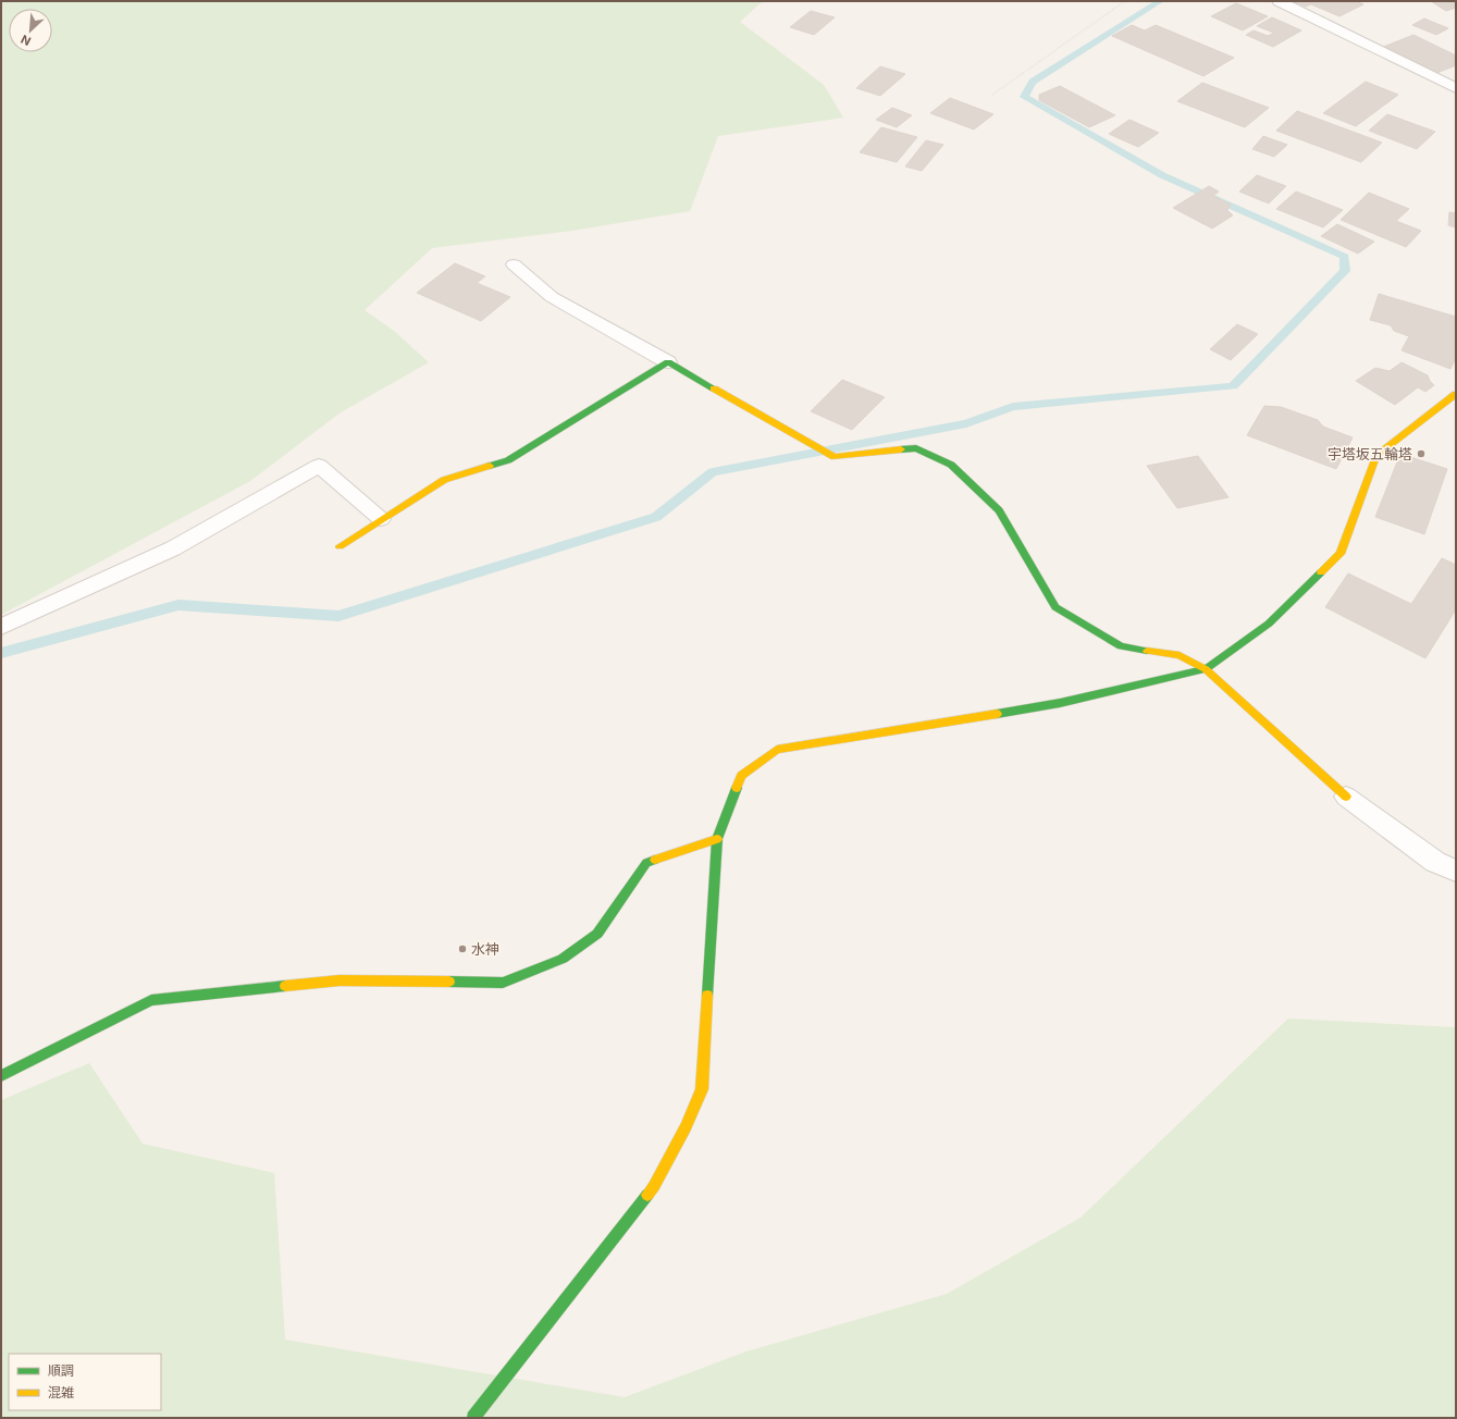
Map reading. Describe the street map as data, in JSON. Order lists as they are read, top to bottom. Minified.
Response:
{"places":["宇塔坂五輪塔","水神"],"legend":["順調","混雑"],"north":"bottom left"}
